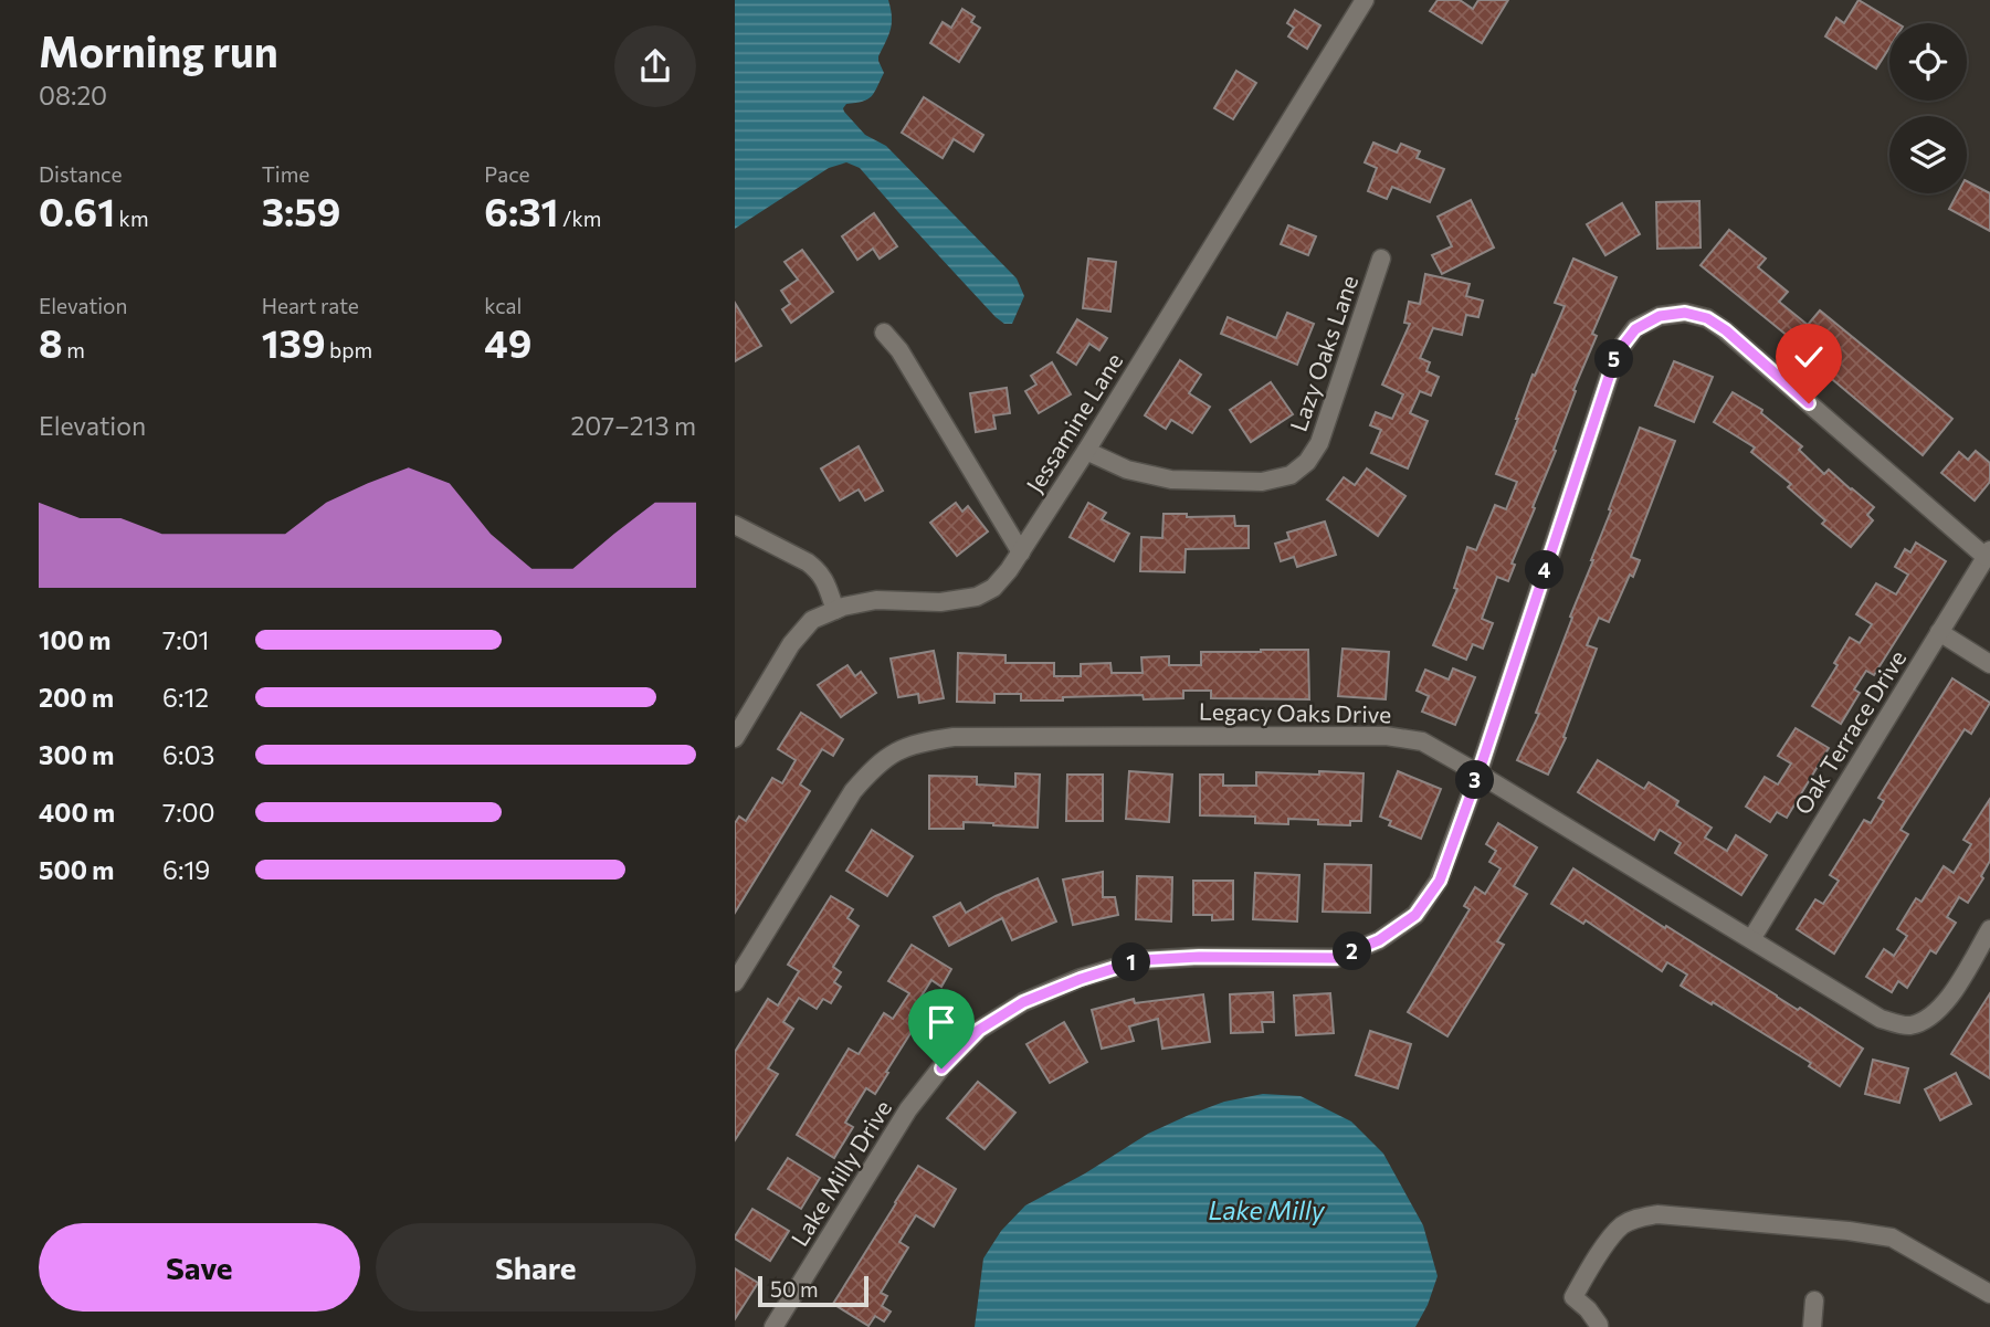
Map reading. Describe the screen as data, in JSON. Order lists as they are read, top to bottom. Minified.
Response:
{"streets":{"street":["Lazy Oaks Lane","Jessamine Lane","Legacy Oaks Drive","Oak Terrace Drive","Lake Milly Drive"]},"crossings":[["Lazy Oaks Lane","Jessamine Lane"],["Legacy Oaks Drive","Oak Terrace Drive"],["Legacy Oaks Drive","Lake Milly Drive"],["Oak Terrace Drive","Lake Milly Drive"]],"water":["Lake Milly"],"scale_bar":"50 m","page":{"heading":["Morning run","08:20"],"stats":[["Distance","0.61 km"],["Time","3:59"],["Pace","6:31 /km"],["Elevation","8 m"],["Heart rate","139 bpm"],["kcal","49"]],"pins":["5","4","3","2","1"],"chart":["Elevation","207–213 m"],"list":[{"name":"100 m","note":"7:01"},{"name":"200 m","note":"6:12"},{"name":"300 m","note":"6:03"},{"name":"400 m","note":"7:00"},{"name":"500 m","note":"6:19"}],"buttons":["Save","Share"],"scale":"50 m"}}
